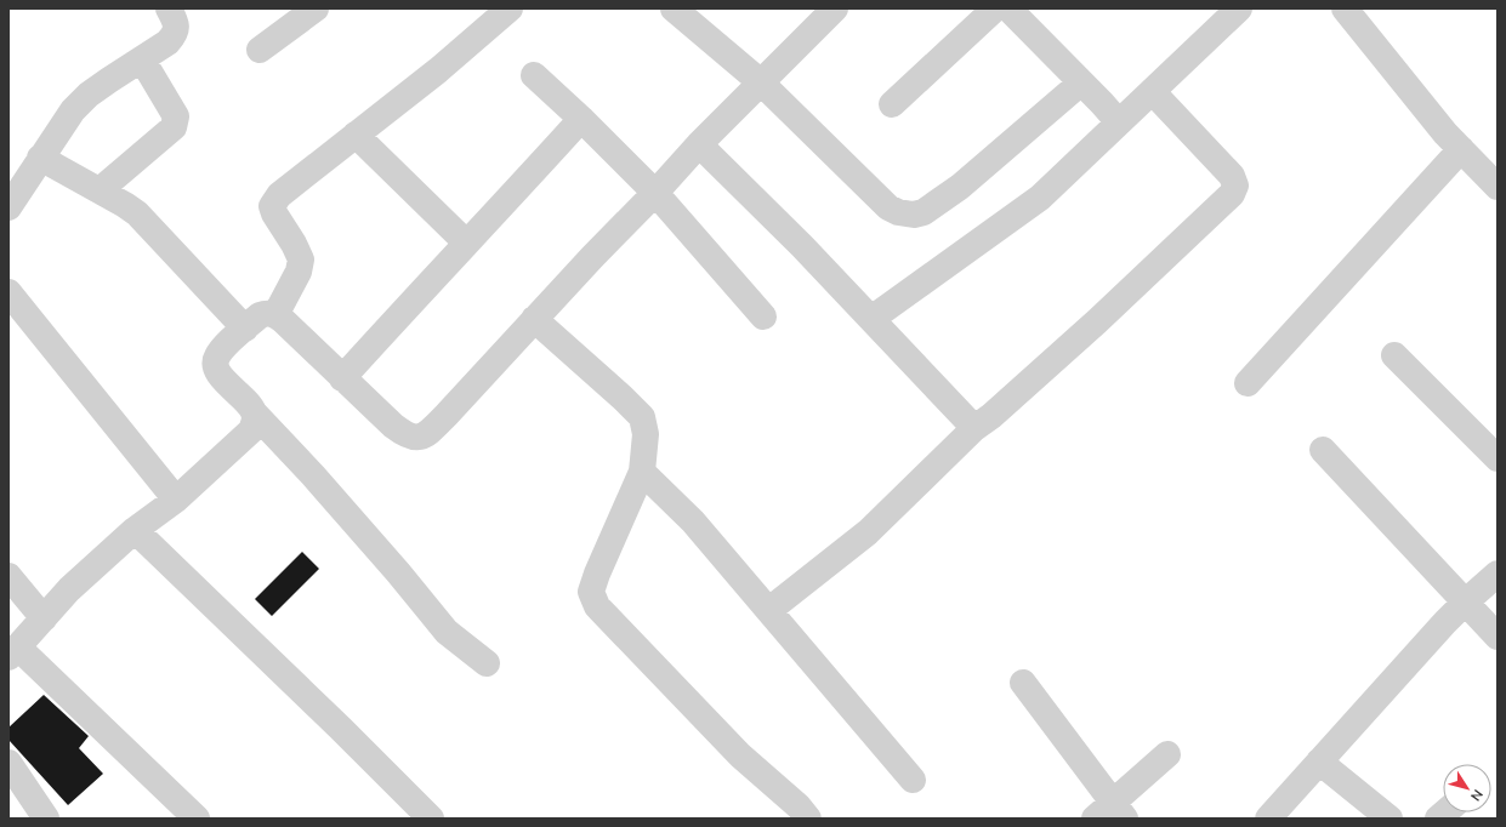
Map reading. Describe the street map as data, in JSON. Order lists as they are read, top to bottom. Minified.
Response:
{"north":"bottom right"}
